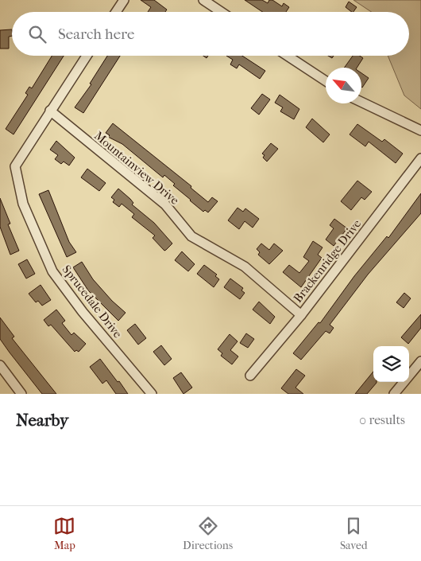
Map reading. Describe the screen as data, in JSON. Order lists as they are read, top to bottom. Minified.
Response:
{"streets":{"street":["Mountainview Drive","Brackenridge Drive","Sprucedale Drive"]},"crossings":[["Mountainview Drive","Brackenridge Drive"],["Mountainview Drive","Sprucedale Drive"]],"north":"top left","page":{"search":"Search here","heading":["Nearby","0 results"],"nav":["Map","Directions","Saved"]}}
